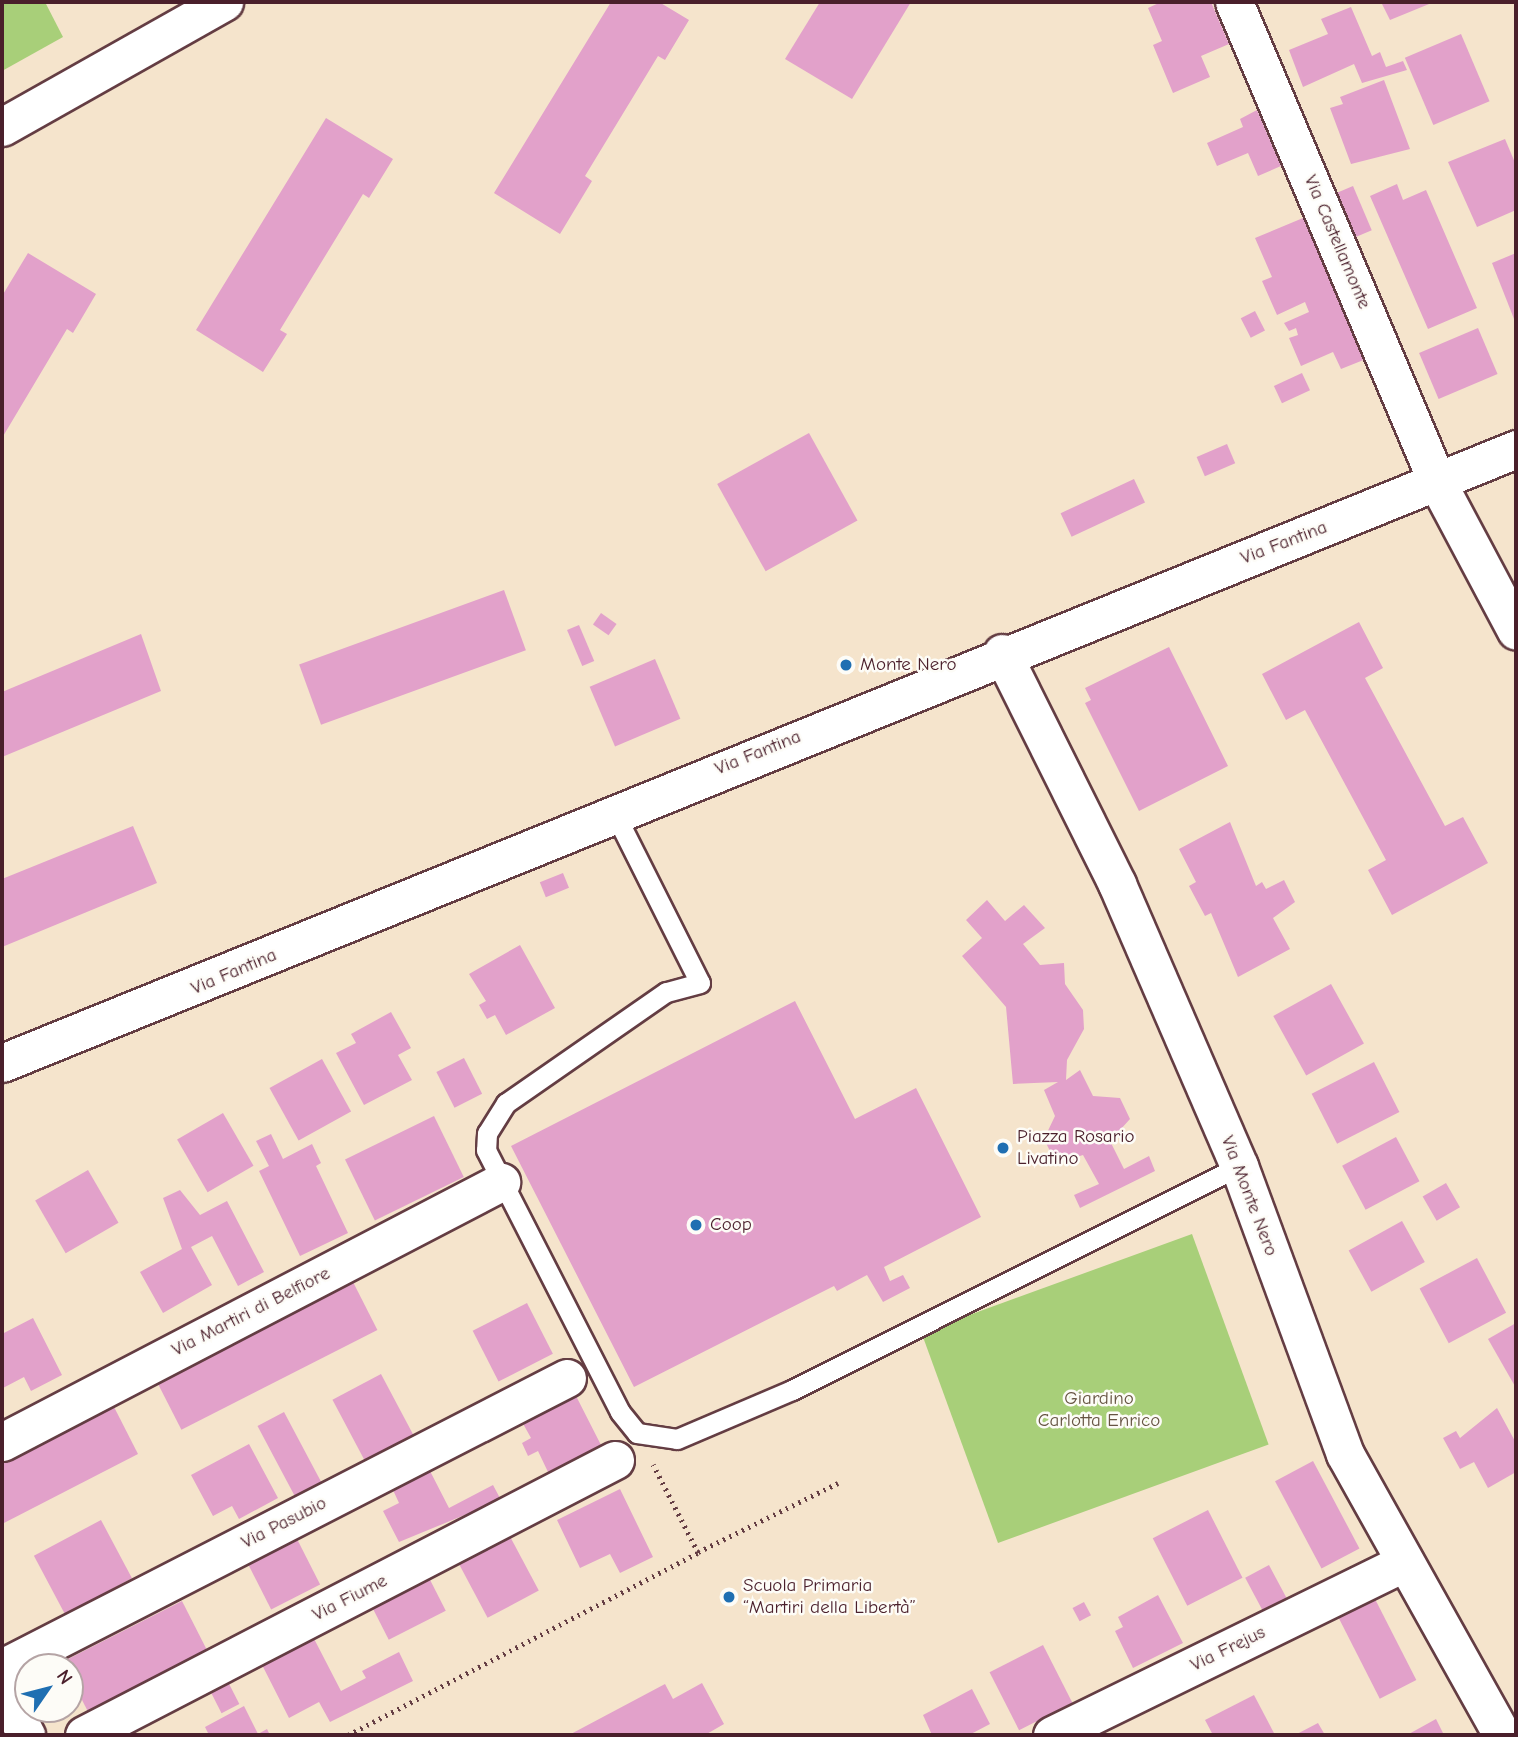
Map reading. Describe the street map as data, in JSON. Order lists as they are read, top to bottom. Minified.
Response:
{"streets":{"street":["Via Castellamonte","Via Fantina","Via Monte Nero","Via Martiri di Belfiore","Via Pasubio","Via Fiume","Via Frejus"]},"crossings":[["Via Castellamonte","Via Fantina"],["Via Fantina","Via Monte Nero"],["Via Monte Nero","Via Frejus"]],"parks":["Giardino Carlotta Enrico"],"places":["Monte Nero","Piazza Rosario Livatino","Coop","Scuola Primaria “Martiri della Libertà”"],"north":"top right"}
